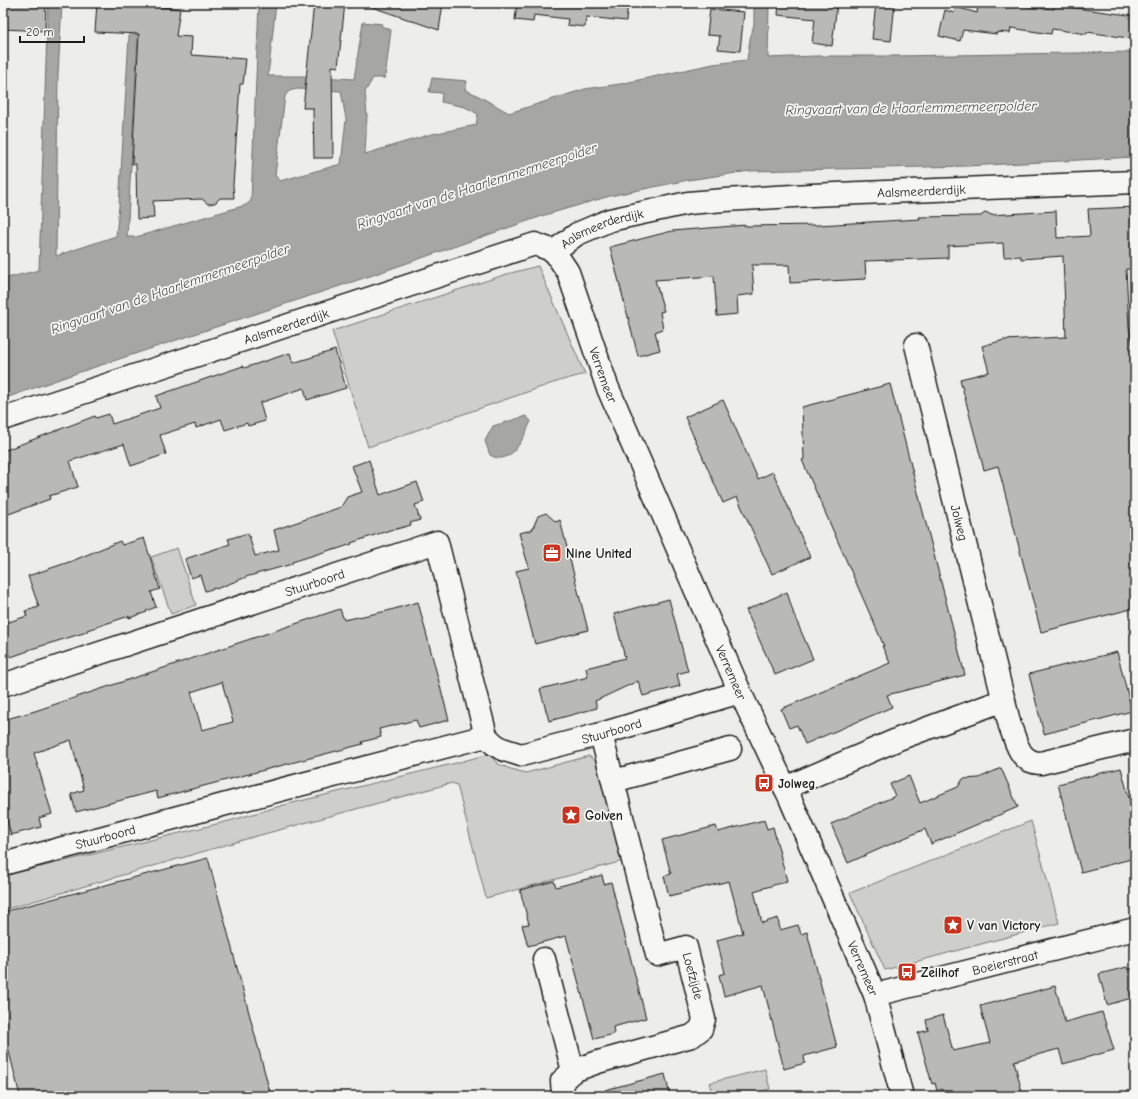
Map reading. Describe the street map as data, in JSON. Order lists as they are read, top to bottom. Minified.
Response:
{"streets":{"street":["Aalsmeerderdijk","Verremeer","Jolweg","Stuurboord","Boeierstraat","Loefzijde"]},"crossings":[["Aalsmeerderdijk","Verremeer"],["Verremeer","Stuurboord"],["Verremeer","Boeierstraat"],["Stuurboord","Loefzijde"]],"water":["Ringvaart van de Haarlemmermeerpolder"],"places":{"office":["Nine United"],"bus stop":["Jolweg","Zeilhof"],"place":["Golven","V van Victory"]},"scale_bar":"20 m"}
